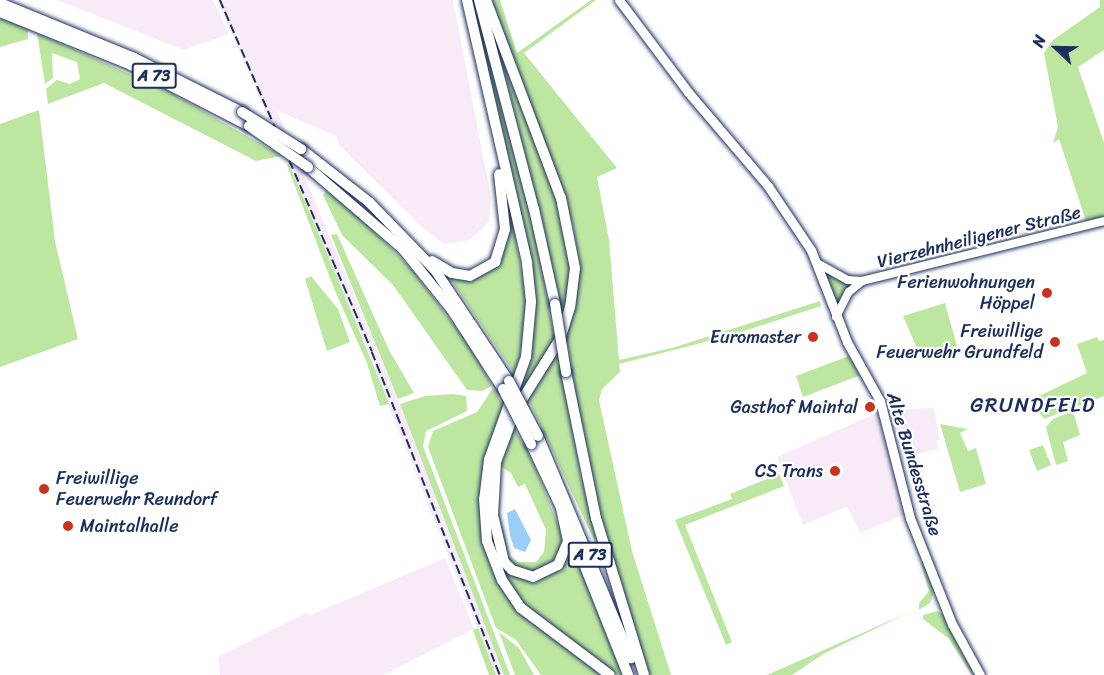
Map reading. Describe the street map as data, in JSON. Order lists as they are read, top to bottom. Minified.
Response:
{"streets":{"highway":["A 73"],"main road":["Alte Bundesstraße"],"street":["Vierzehnheiligener Straße"]},"districts":["GRUNDFELD"],"places":["Ferienwohnungen Höppel","Euromaster","Freiwillige Feuerwehr Grundfeld","Gasthof Maintal","CS Trans","Freiwillige Feuerwehr Reundorf","Maintalhalle"],"north":"left"}
